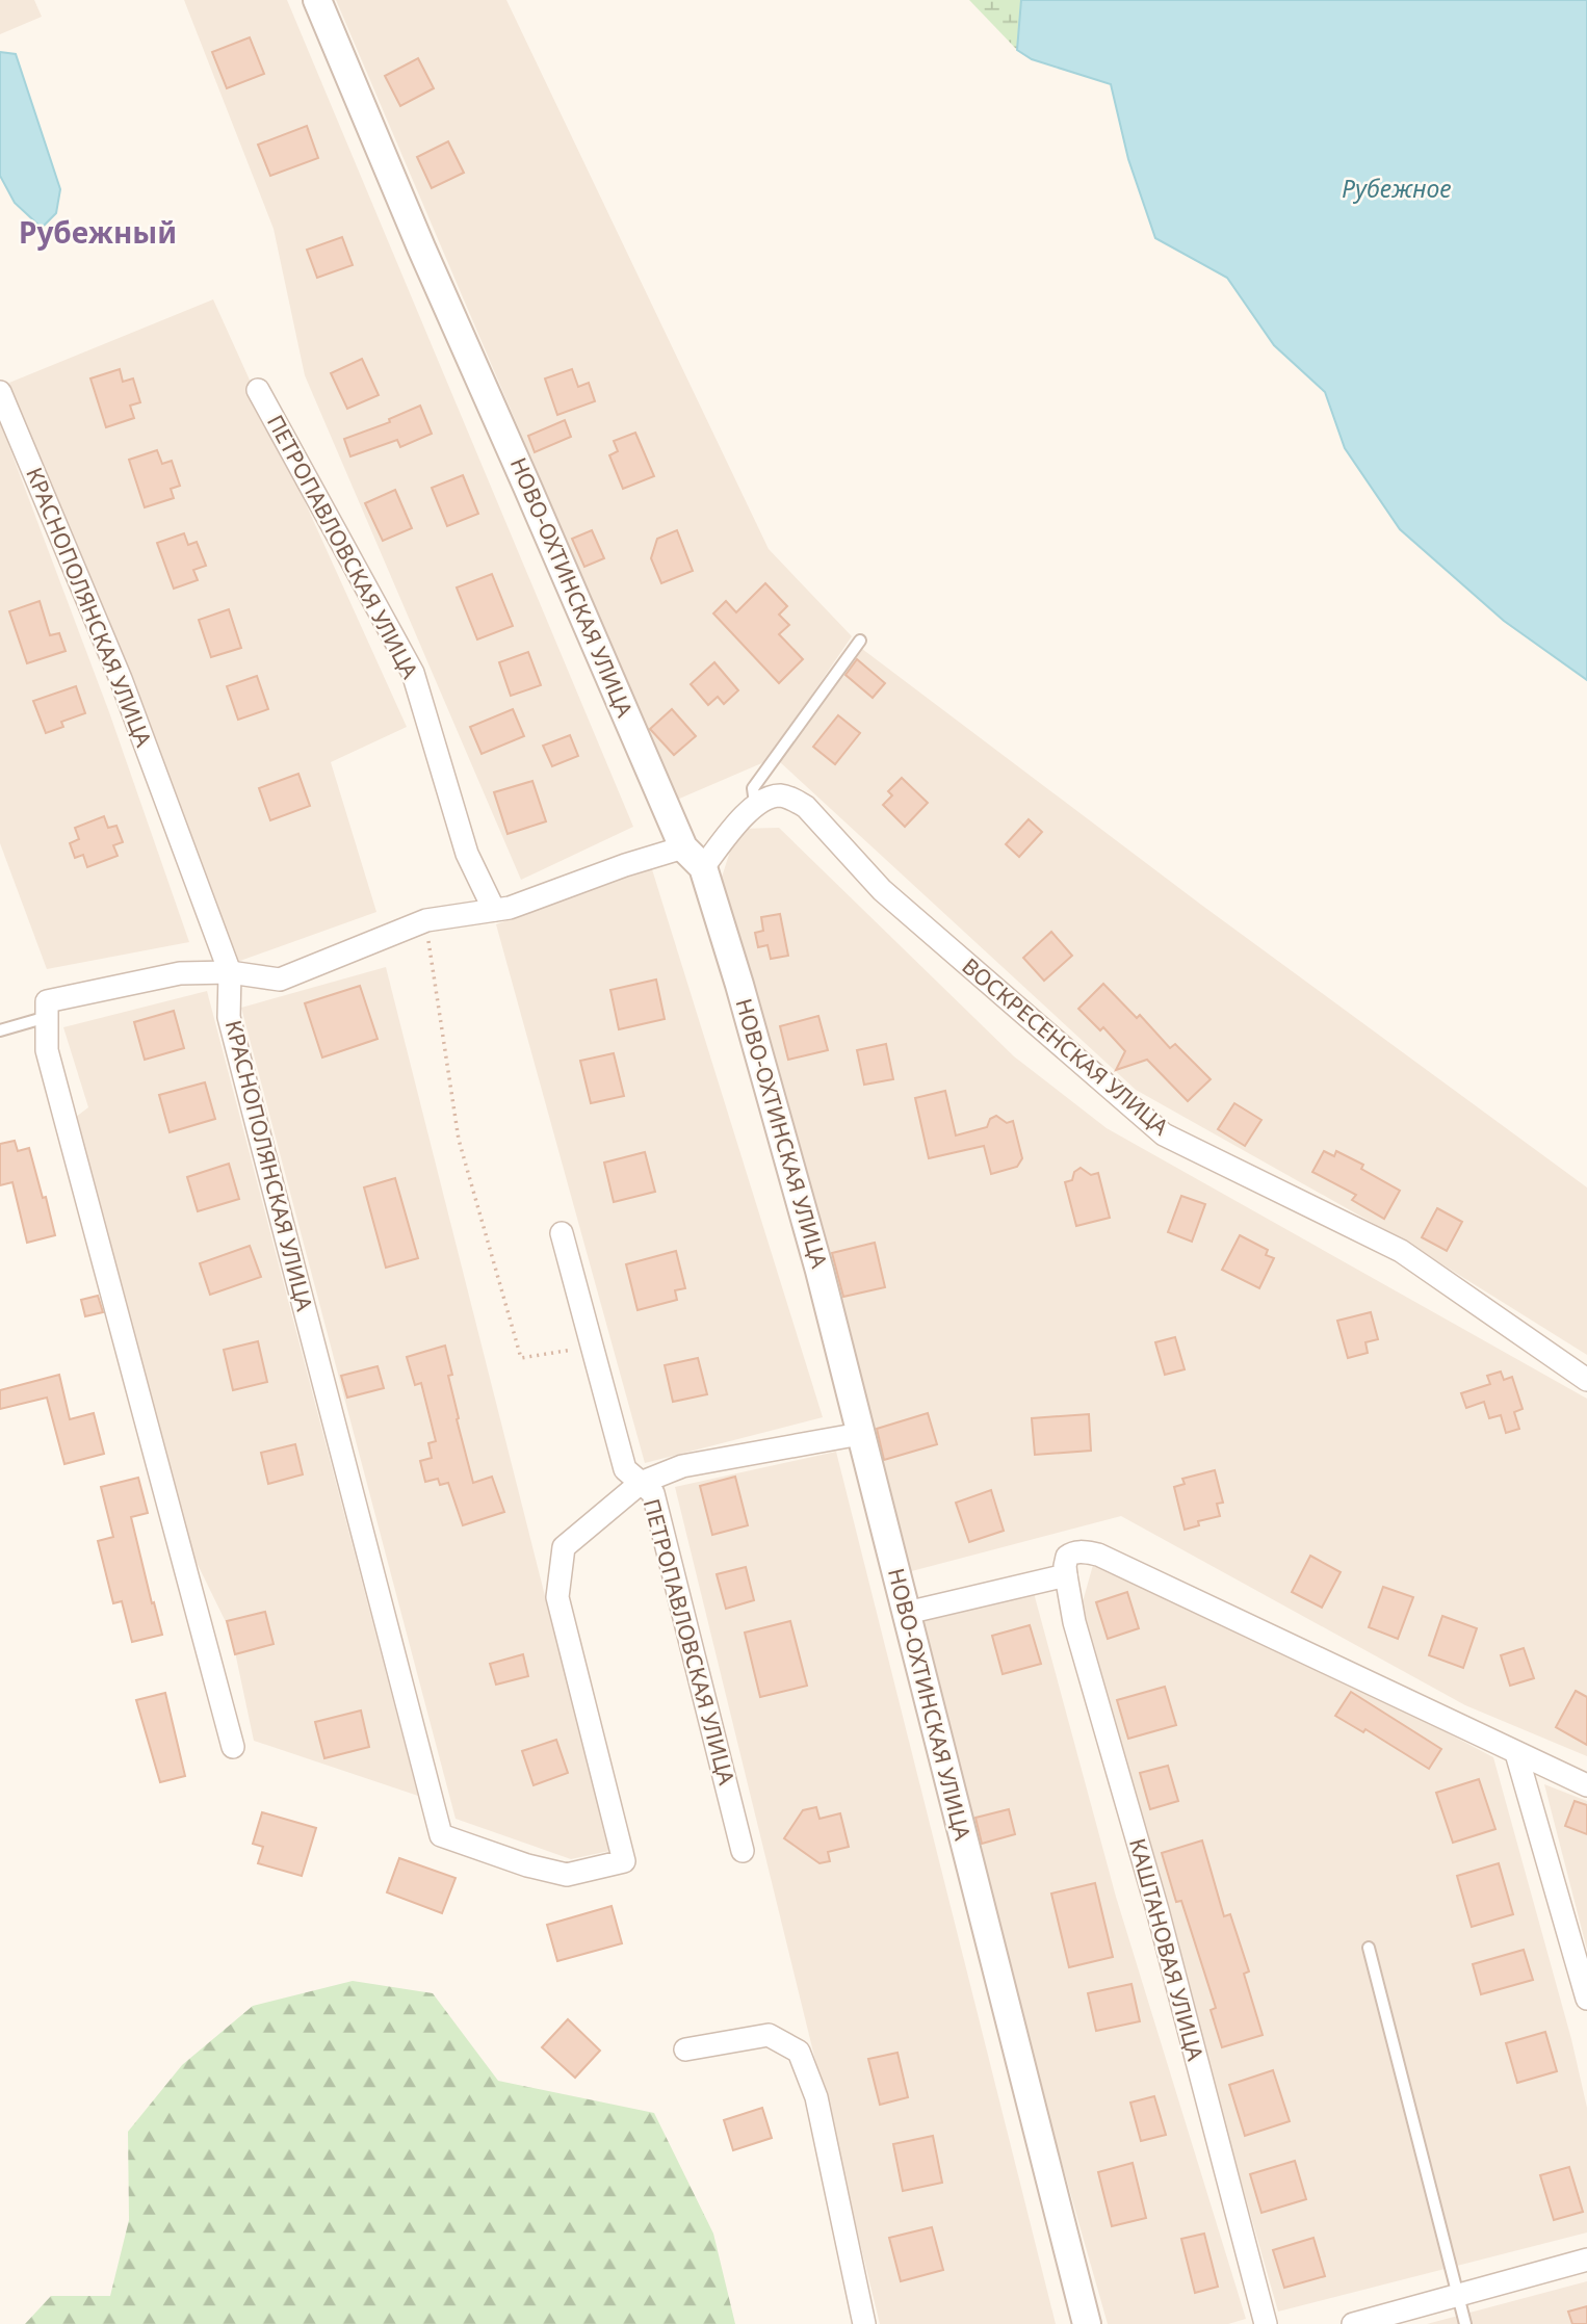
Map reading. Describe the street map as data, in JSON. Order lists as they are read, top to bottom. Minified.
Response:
{"streets":{"street":["ПЕТРОПАВЛОВСКАЯ УЛИЦА","НОВО-ОХТИНСКАЯ УЛИЦА","КРАСНОПОЛЯНСКАЯ УЛИЦА","ВОСКРЕСЕНСКАЯ УЛИЦА","КАШТАНОВАЯ УЛИЦА"]},"crossings":[["ПЕТРОПАВЛОВСКАЯ УЛИЦА","КРАСНОПОЛЯНСКАЯ УЛИЦА"]],"districts":["Рубежный"],"water":["Рубежное"]}
